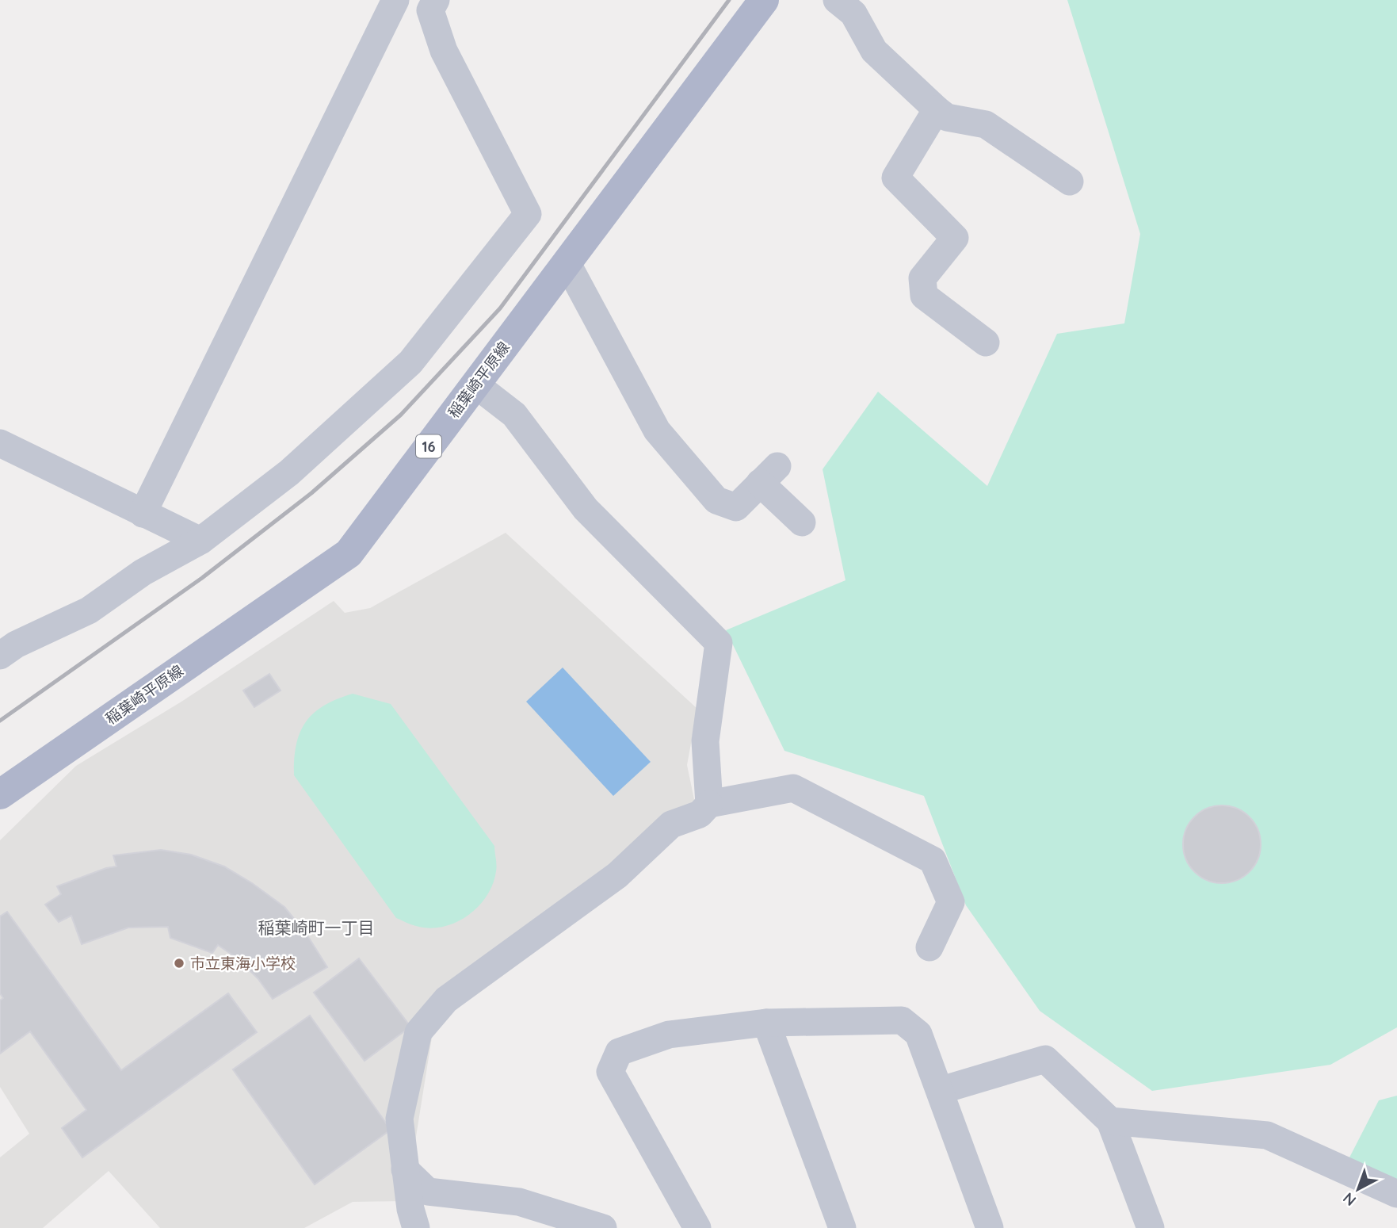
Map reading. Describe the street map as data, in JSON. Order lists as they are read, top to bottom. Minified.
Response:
{"streets":{"main road":["稲葉崎平原線","16"]},"districts":["稲葉崎町一丁目"],"places":["市立東海小学校"],"north":"bottom left"}
